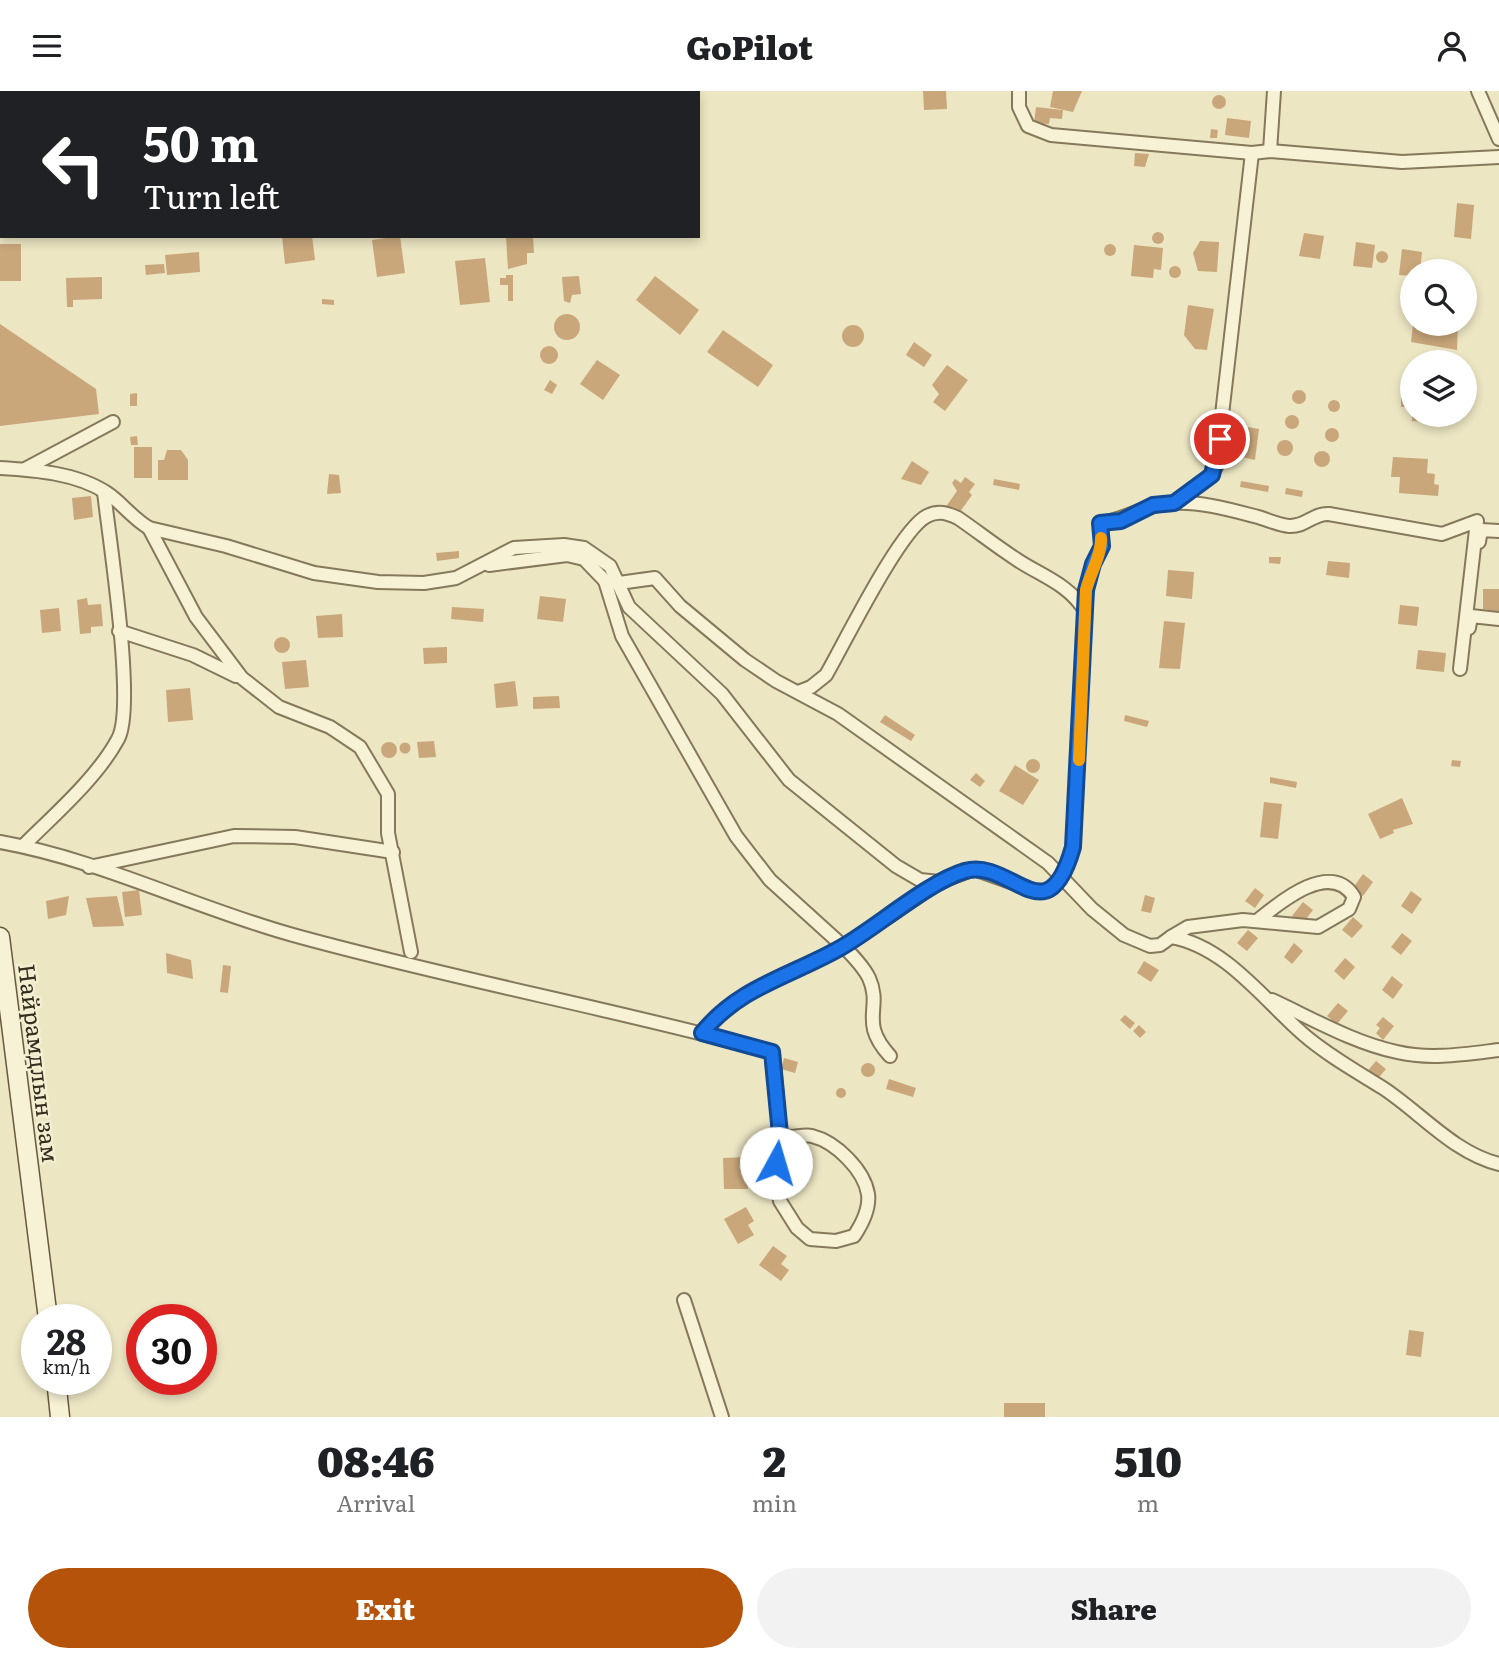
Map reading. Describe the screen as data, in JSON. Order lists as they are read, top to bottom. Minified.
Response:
{"streets":{"main road":["Найрамдлын зам"]},"page":{"header":"GoPilot","turn":["50 m","Turn left"],"speed":"28 km/h","limit":"30","eta":["08:46","Arrival","2","min","510","m"],"buttons":["Exit","Share"]}}
